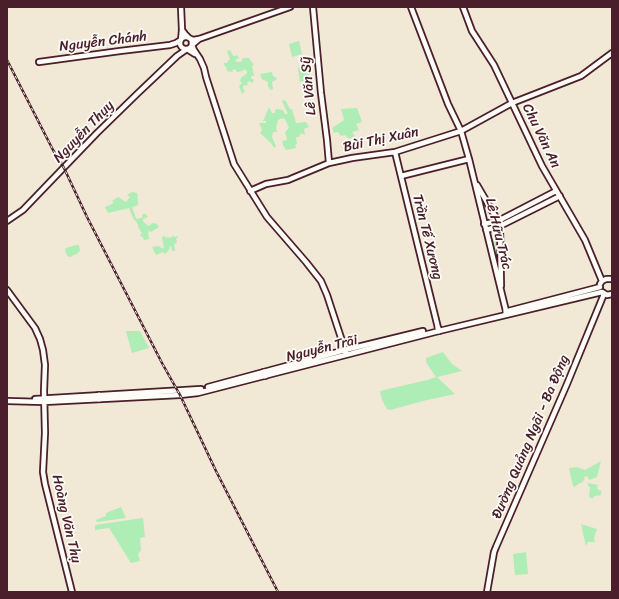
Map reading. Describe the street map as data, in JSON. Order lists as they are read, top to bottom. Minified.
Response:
{"streets":{"street":["Nguyễn Chánh","Lê Văn Sỹ","Nguyễn Thụy","Chu Văn An","Bùi Thị Xuân","Lê Hữu Trác","Trần Tế Xương","Nguyễn Trãi","Đường Quảng Ngãi - Ba Động","Hoàng Văn Thụ"]},"crossings":[["Lê Văn Sỹ","Bùi Thị Xuân"],["Chu Văn An","Bùi Thị Xuân"],["Chu Văn An","Đường Quảng Ngãi - Ba Động"],["Bùi Thị Xuân","Lê Hữu Trác"],["Bùi Thị Xuân","Trần Tế Xương"],["Lê Hữu Trác","Nguyễn Trãi"],["Trần Tế Xương","Nguyễn Trãi"],["Nguyễn Trãi","Đường Quảng Ngãi - Ba Động"],["Nguyễn Trãi","Hoàng Văn Thụ"]]}
